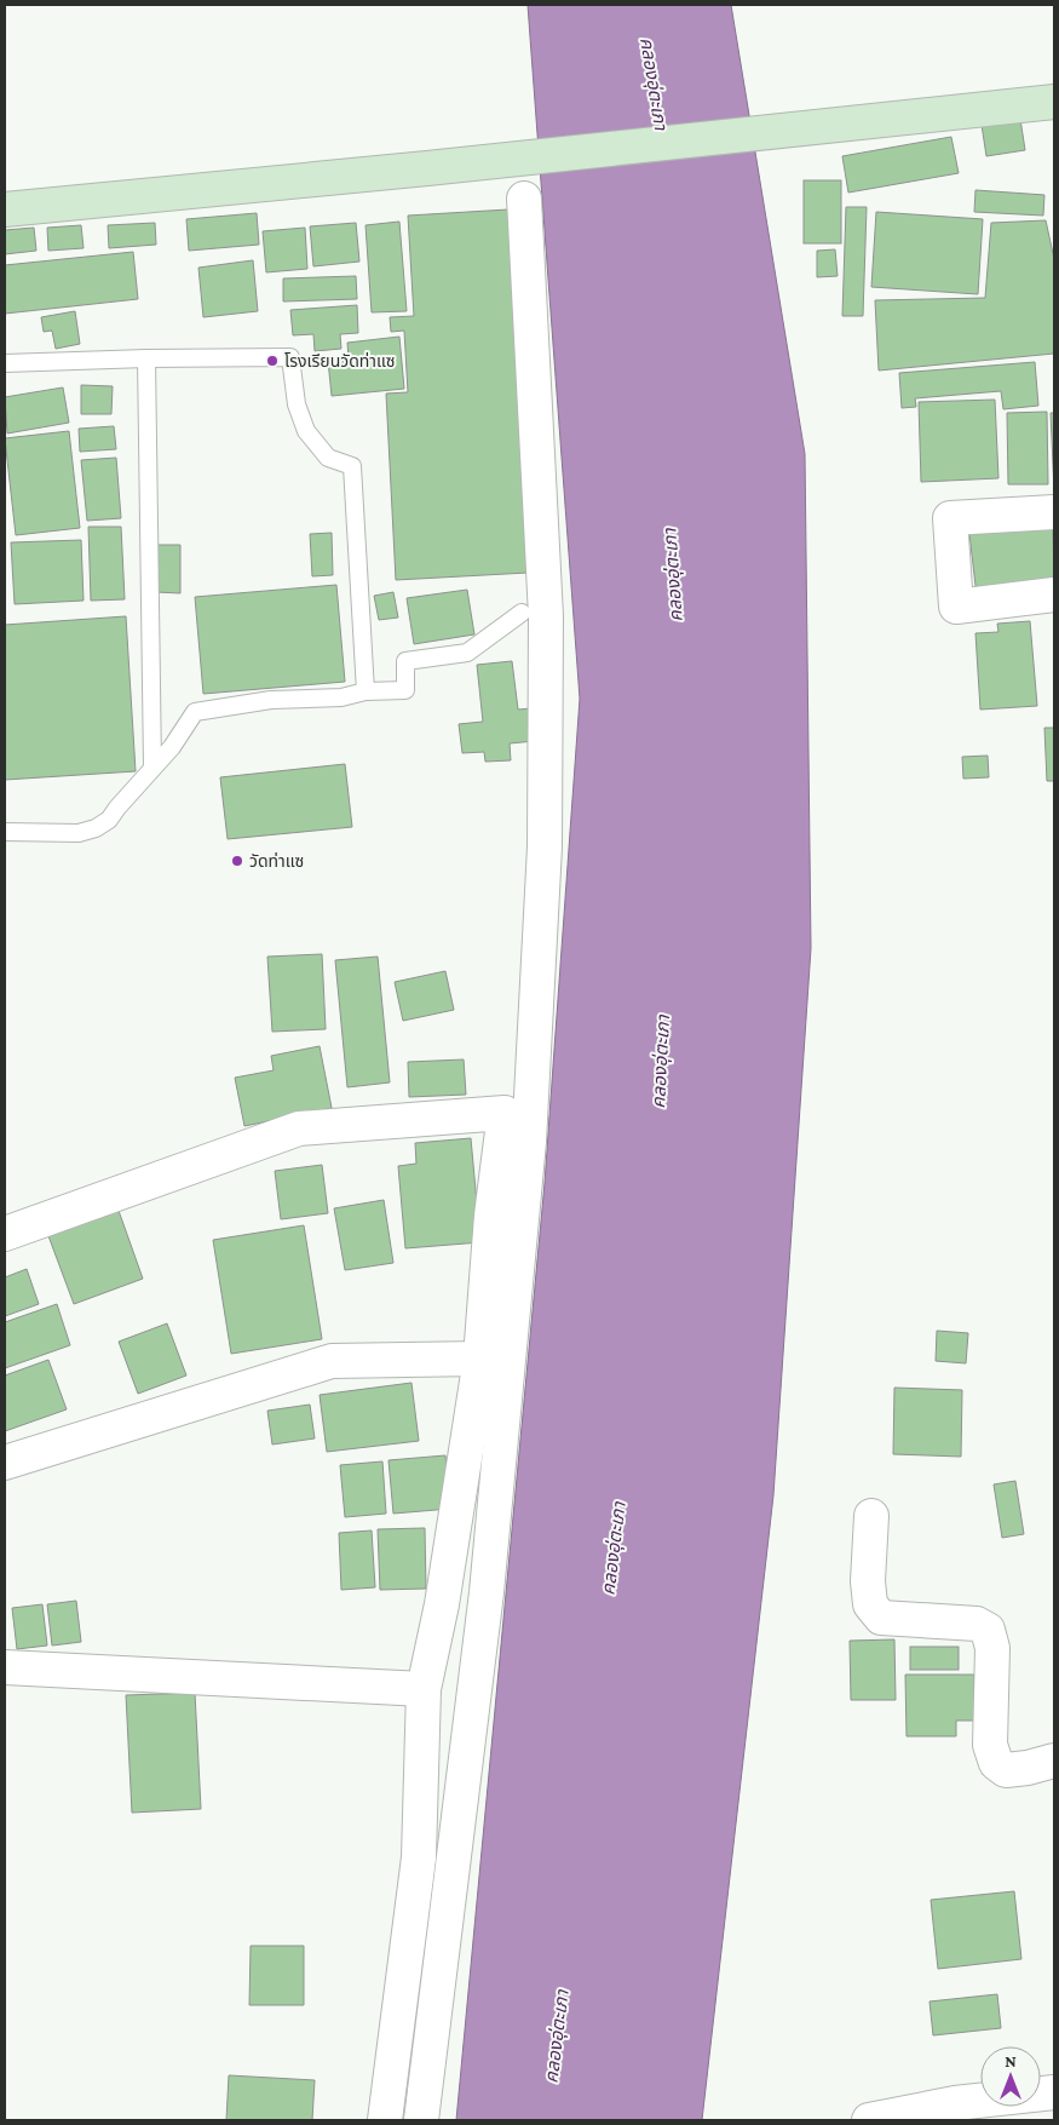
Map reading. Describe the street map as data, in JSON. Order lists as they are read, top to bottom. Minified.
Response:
{"water":["คลองอุ่ตะเภา"],"places":["โรงเรียนวัดท่าแซ","วัดท่าแซ"],"north":"top"}
